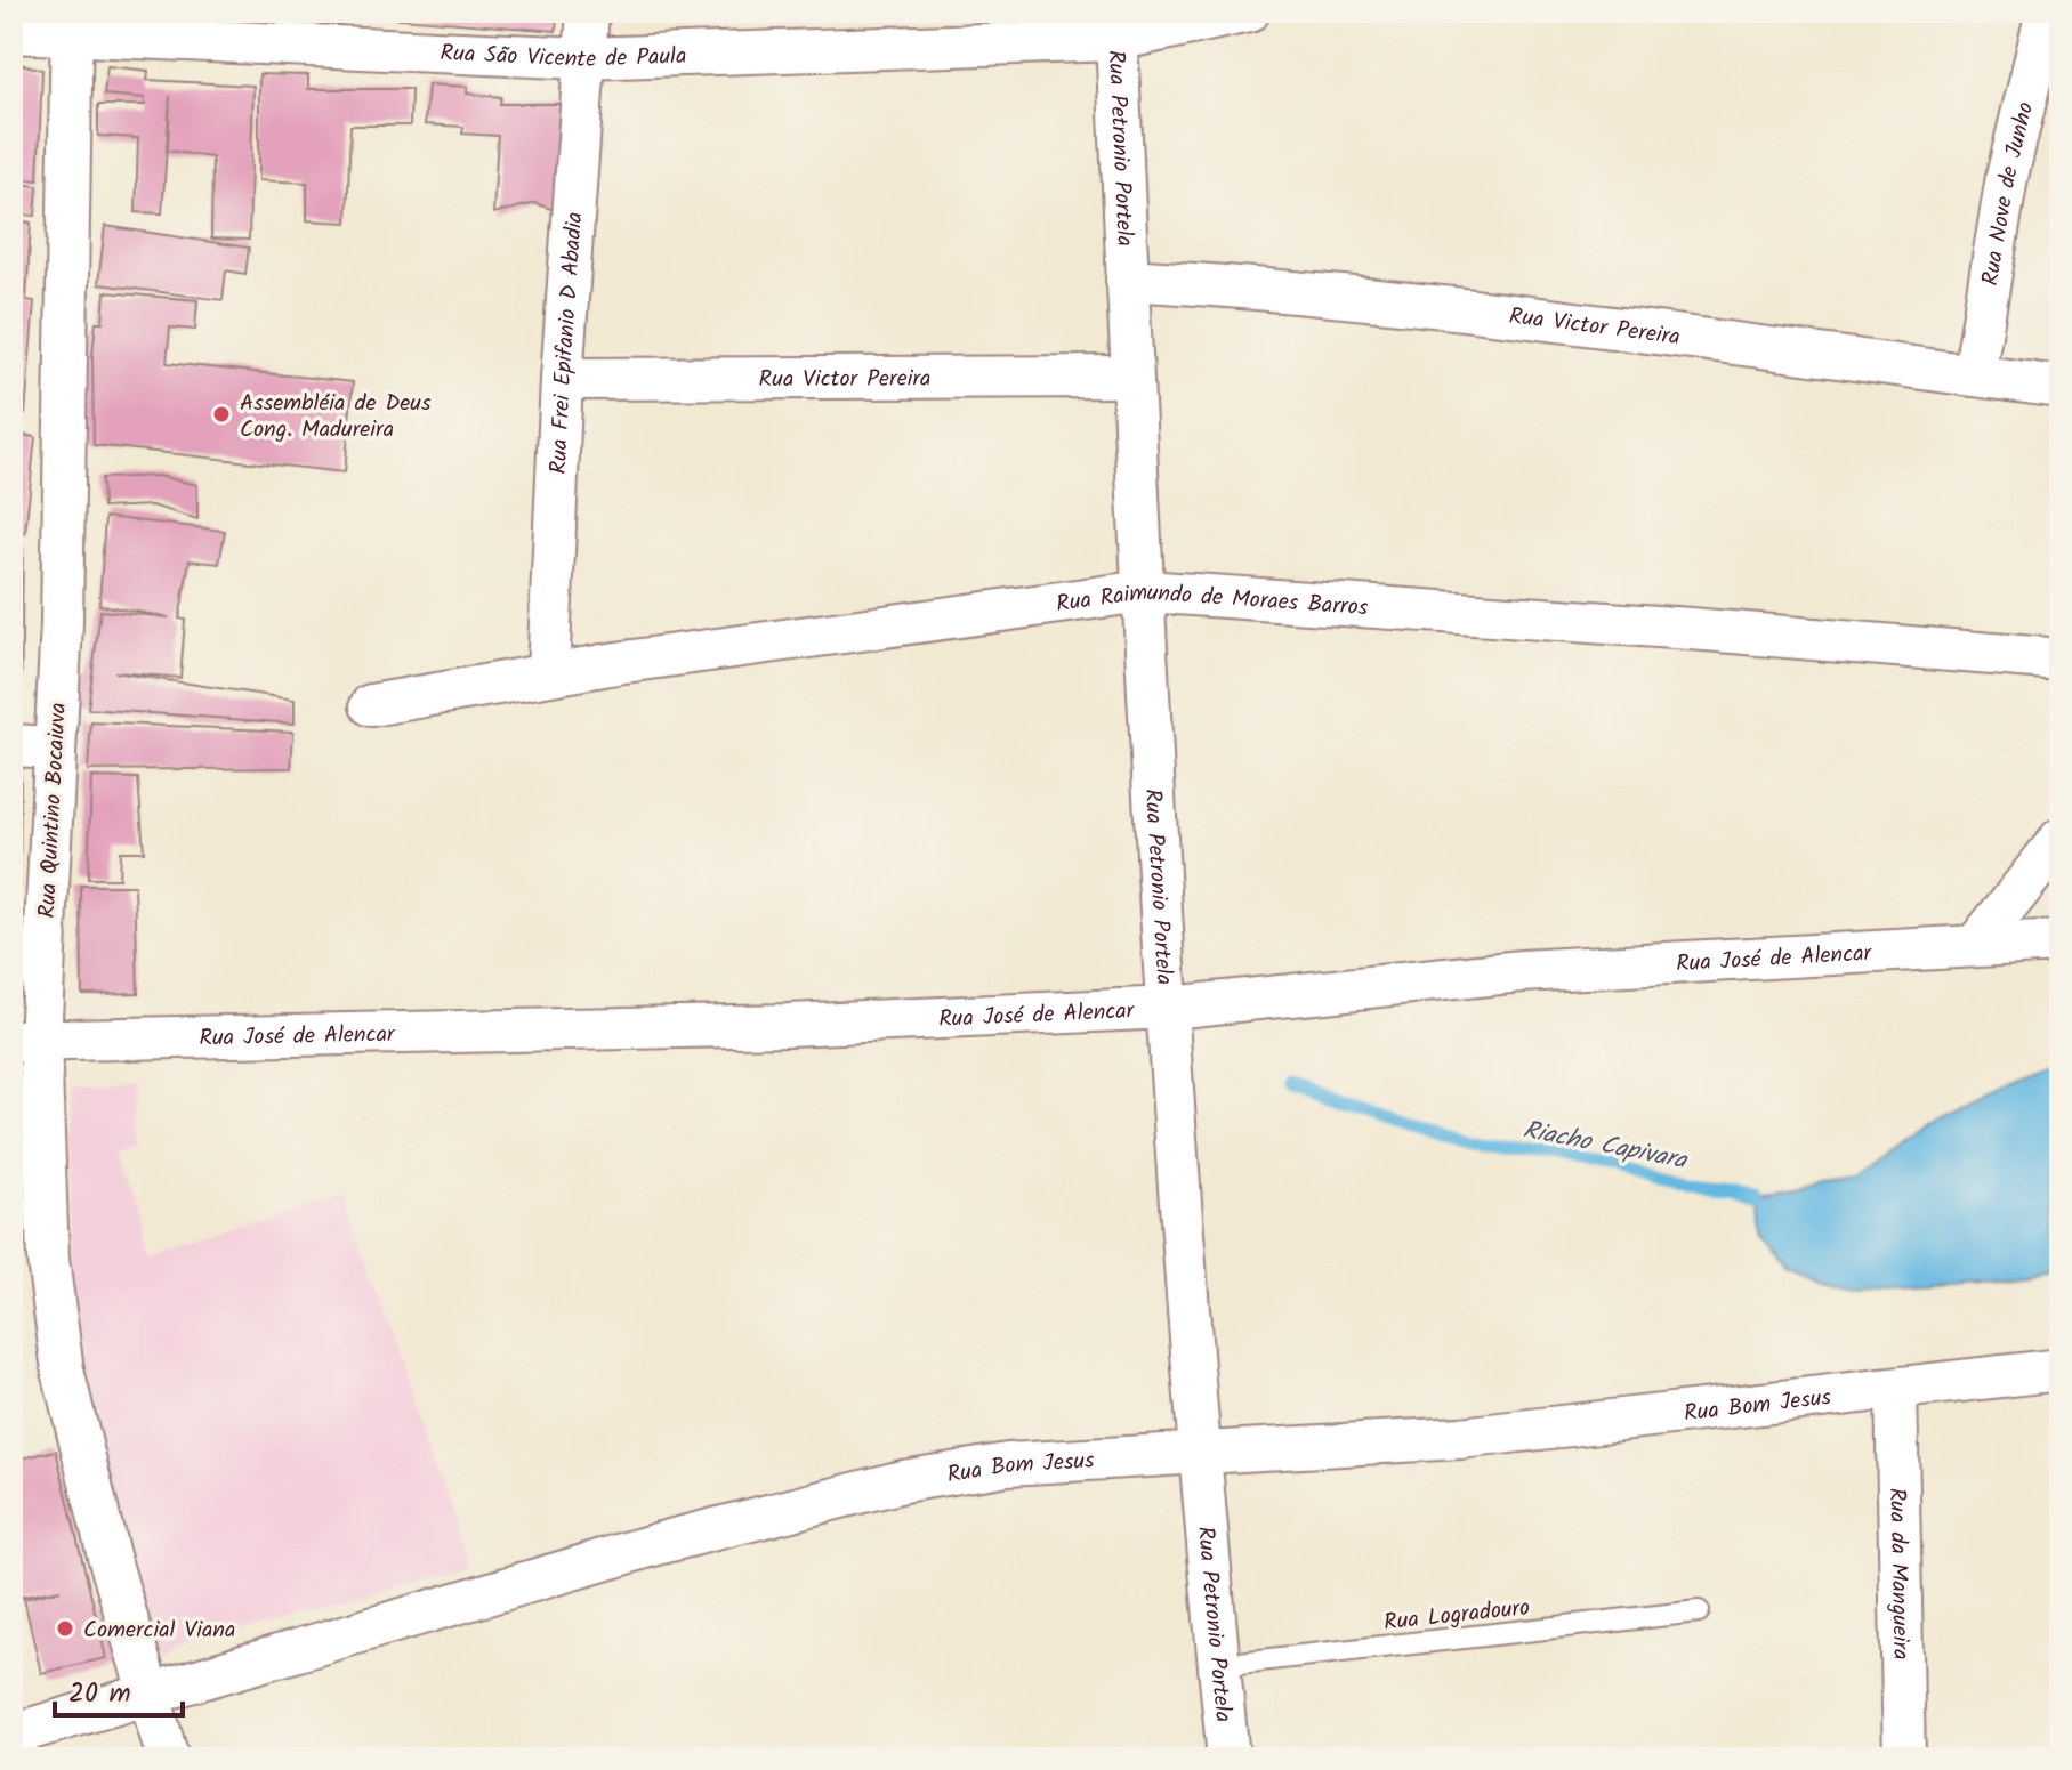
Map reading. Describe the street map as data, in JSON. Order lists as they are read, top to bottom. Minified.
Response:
{"streets":{"street":["Rua São Vicente de Paula","Rua Petronio Portela","Rua Nove de Junho","Rua Victor Pereira","Rua Frei Epifanio D Abadia","Rua Raimundo de Moraes Barros","Rua Quintino Bocaiuva","Rua José de Alencar","Rua Bom Jesus","Rua da Mangueira"],"lane":["Rua Logradouro"]},"crossings":[["Rua São Vicente de Paula","Rua Petronio Portela"],["Rua São Vicente de Paula","Rua Frei Epifanio D Abadia"],["Rua São Vicente de Paula","Rua Quintino Bocaiuva"],["Rua Petronio Portela","Rua Victor Pereira"],["Rua Petronio Portela","Rua Raimundo de Moraes Barros"],["Rua Petronio Portela","Rua José de Alencar"],["Rua Petronio Portela","Rua Bom Jesus"],["Rua Petronio Portela","Rua Logradouro"],["Rua Nove de Junho","Rua Victor Pereira"],["Rua Victor Pereira","Rua Frei Epifanio D Abadia"],["Rua Frei Epifanio D Abadia","Rua Raimundo de Moraes Barros"],["Rua Quintino Bocaiuva","Rua José de Alencar"],["Rua Quintino Bocaiuva","Rua Bom Jesus"],["Rua Bom Jesus","Rua da Mangueira"]],"water":["Riacho Capivara"],"places":["Assembléia de Deus Cong. Madureira","Comercial Viana"],"scale_bar":"20 m"}
